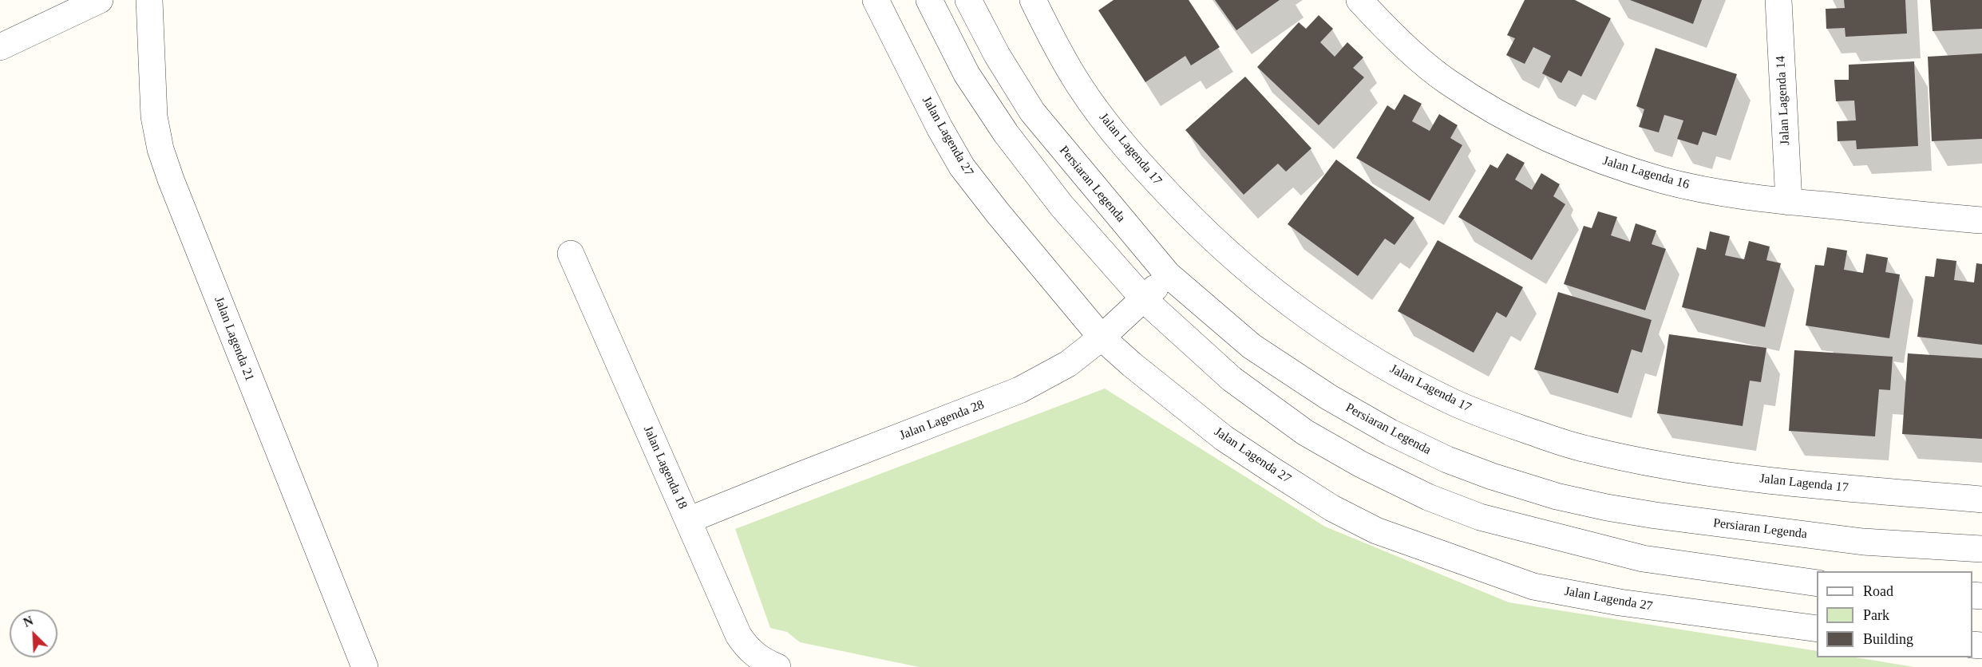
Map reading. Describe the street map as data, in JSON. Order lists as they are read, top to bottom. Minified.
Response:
{"streets":{"street":["Jalan Lagenda 14","Jalan Lagenda 27","Jalan Lagenda 17","Jalan Lagenda 16","Persiaran Legenda","Jalan Lagenda 21","Jalan Lagenda 28","Jalan Lagenda 18"]},"crossings":[["Jalan Lagenda 14","Jalan Lagenda 16"],["Jalan Lagenda 27","Jalan Lagenda 28"],["Persiaran Legenda","Jalan Lagenda 28"],["Jalan Lagenda 28","Jalan Lagenda 18"]],"legend":["Road","Park","Building"],"north":"top left"}
